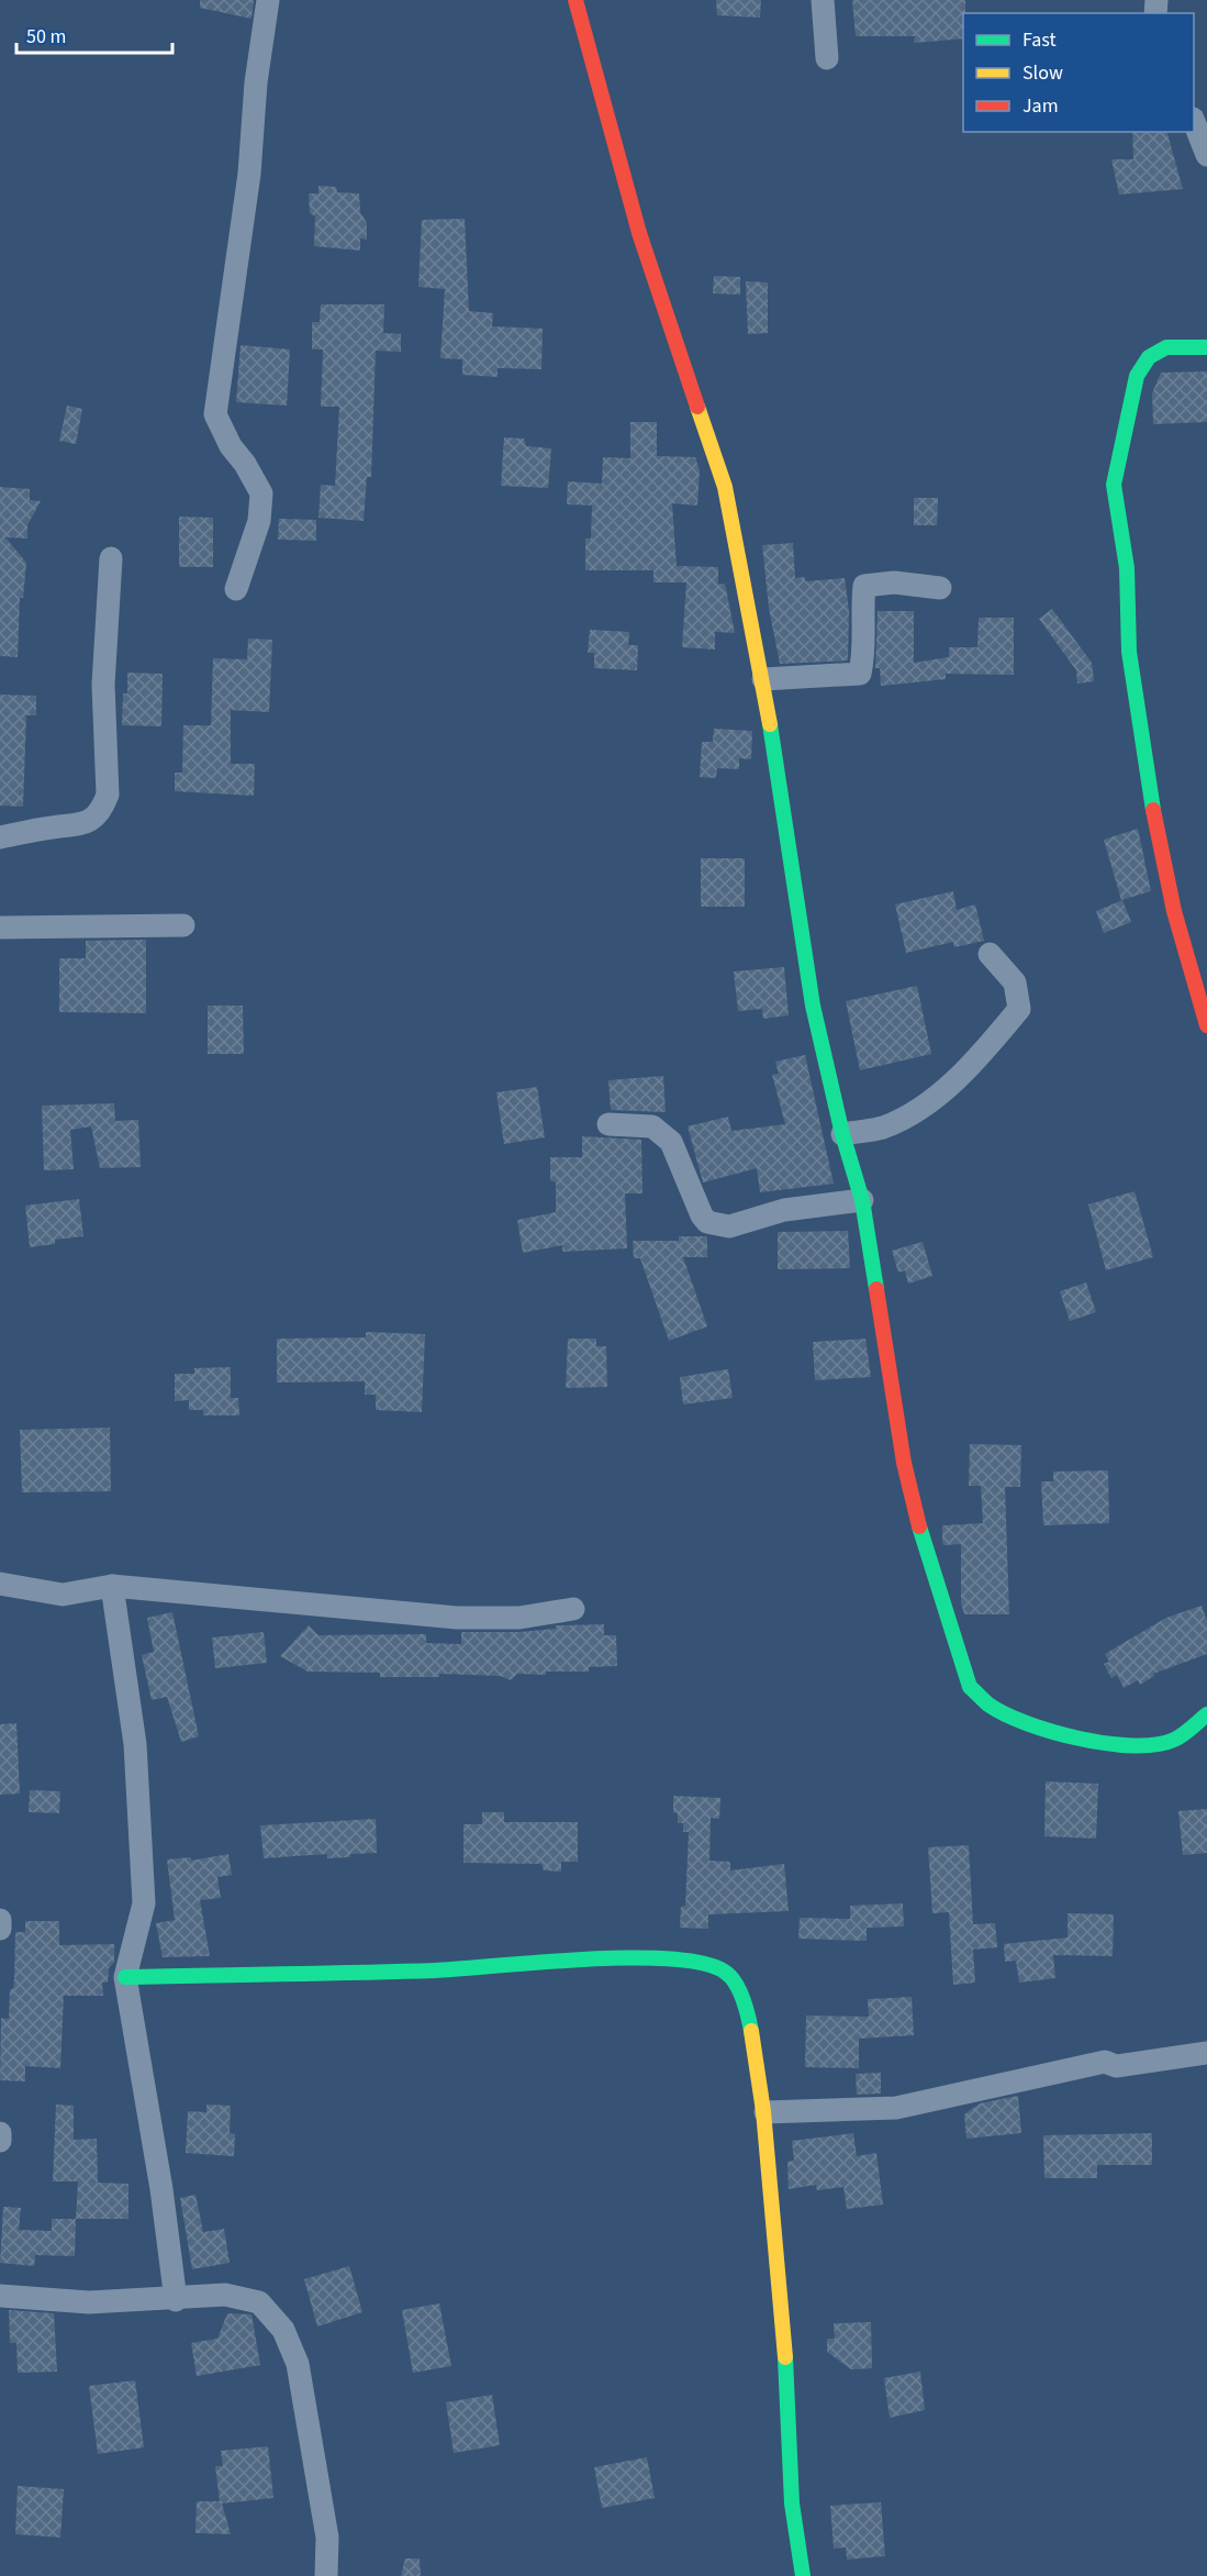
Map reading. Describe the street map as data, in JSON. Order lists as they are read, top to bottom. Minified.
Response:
{"legend":["Fast","Slow","Jam"],"scale_bar":"50 m"}
